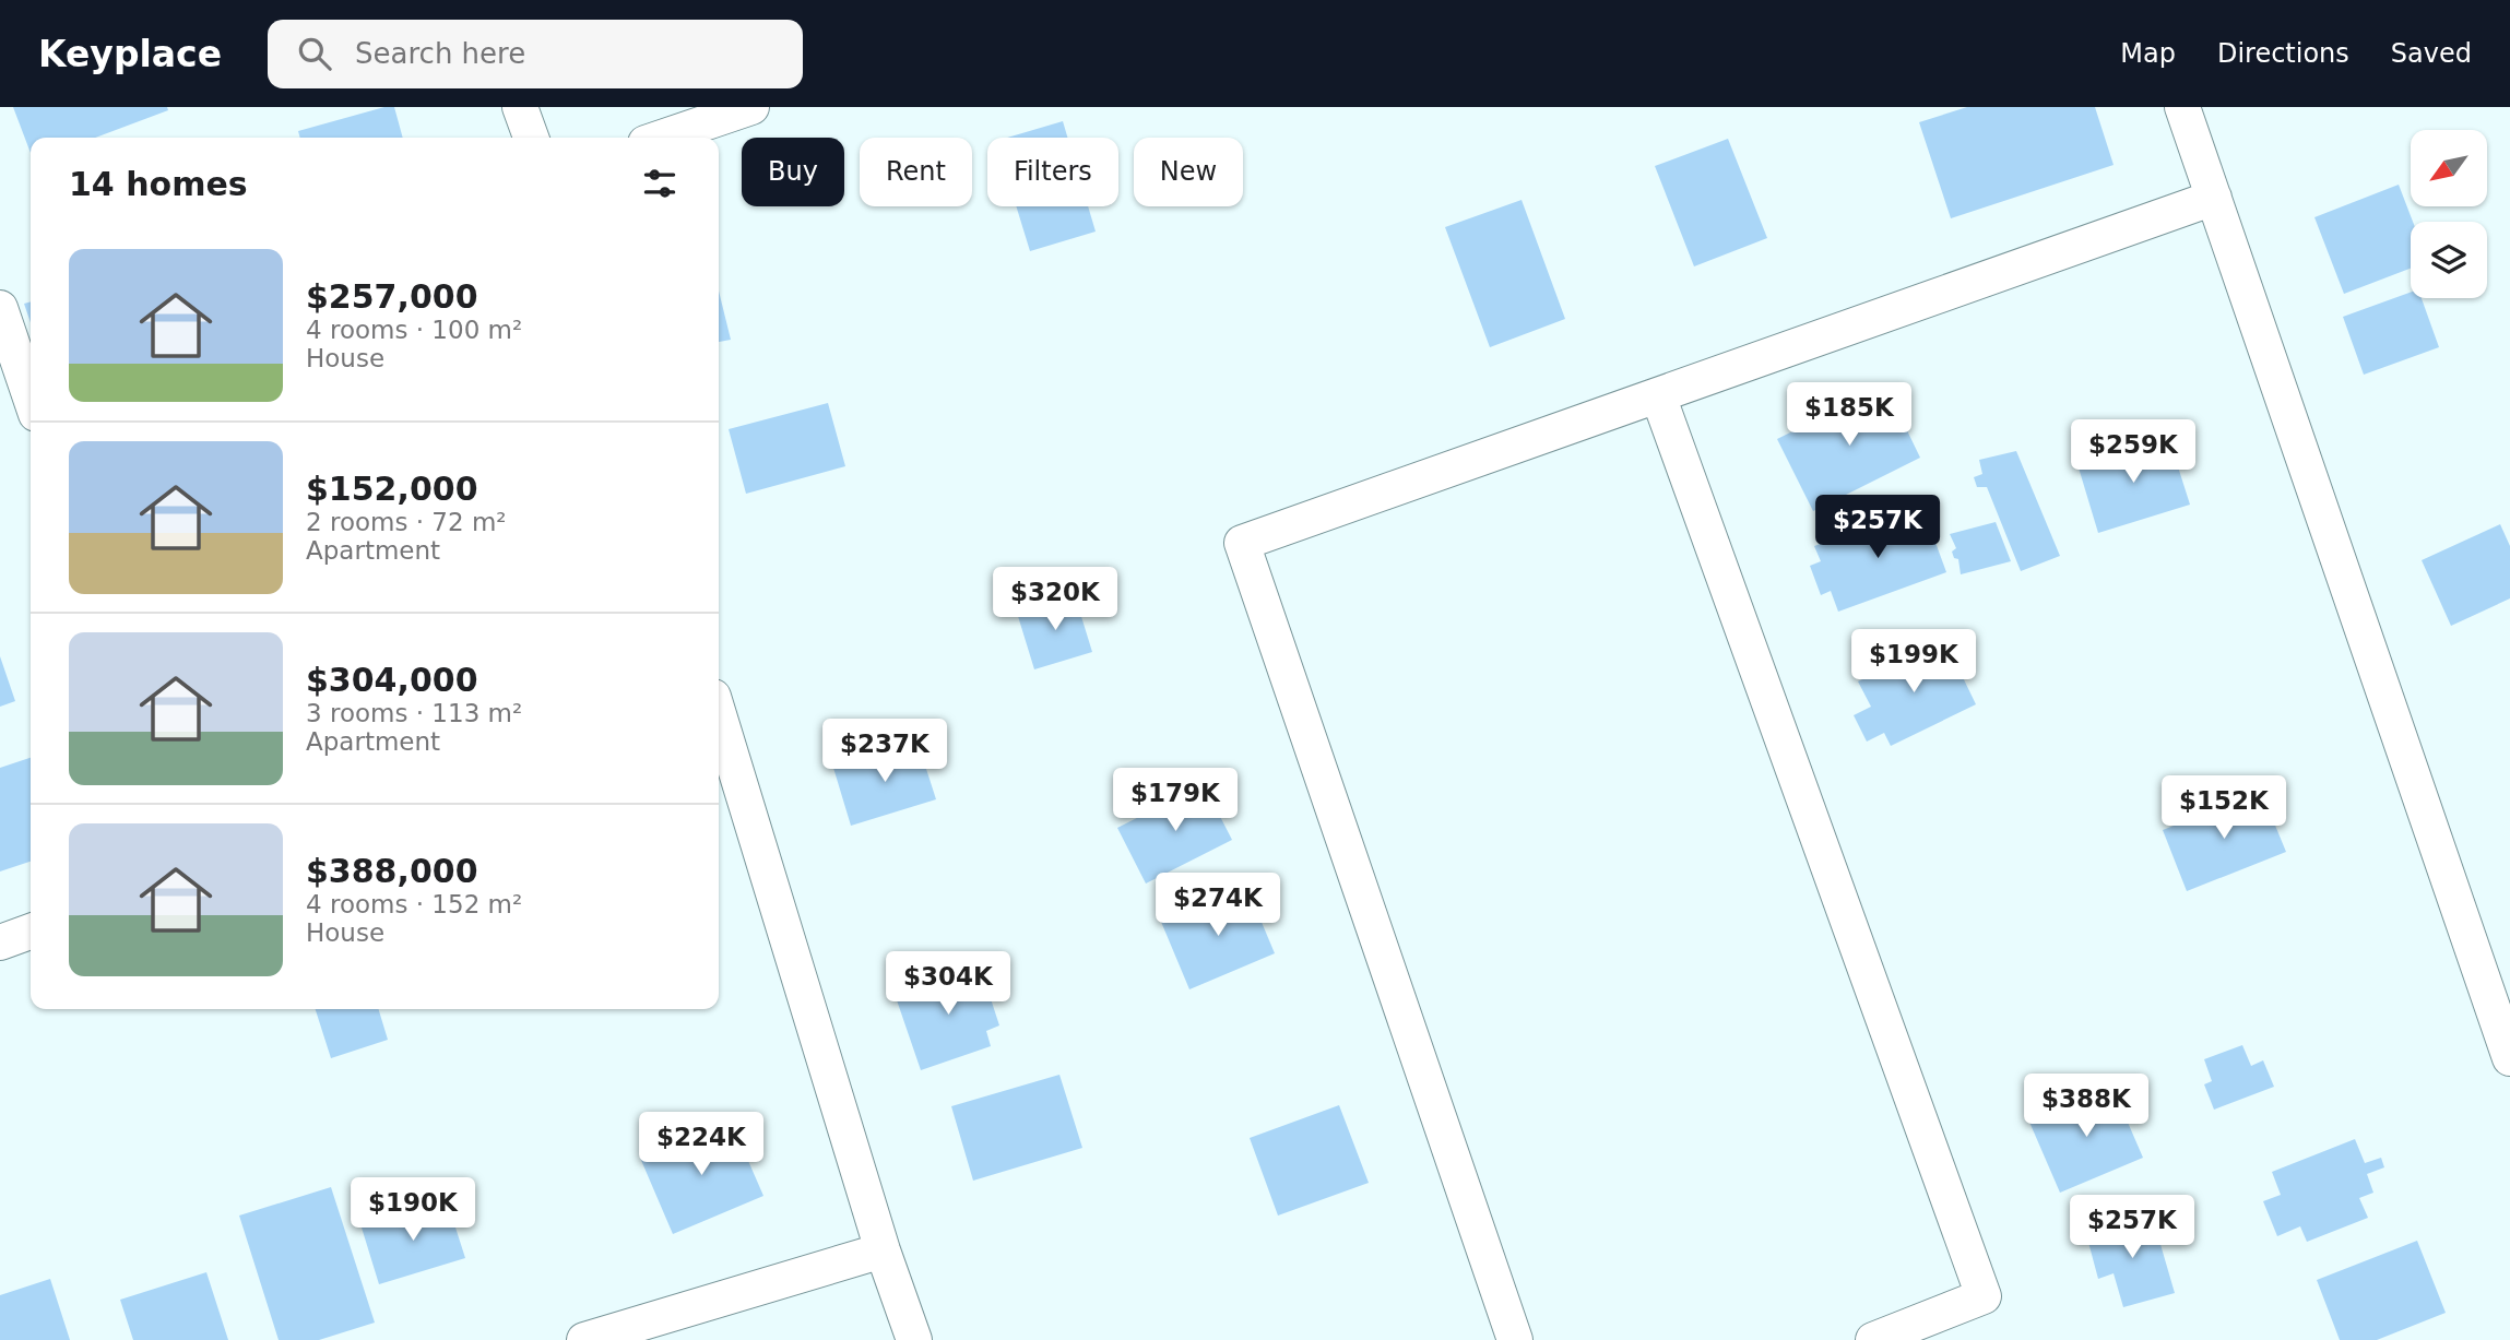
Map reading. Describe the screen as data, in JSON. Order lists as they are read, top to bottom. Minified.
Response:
{"north":"bottom left","page":{"header":"Keyplace","search":"Search here","nav":["Map","Directions","Saved"],"chip":["Buy","Rent","Filters","New"],"heading":"14 homes","list":[{"name":"$257,000","note":"4 rooms · 100 m² · House"},{"name":"$152,000","note":"2 rooms · 72 m² · Apartment"},{"name":"$304,000","note":"3 rooms · 113 m² · Apartment"},{"name":"$388,000","note":"4 rooms · 152 m² · House"}],"price":["$185K","$259K","$257K","$320K","$199K","$237K","$179K","$152K","$274K","$304K","$388K","$224K","$190K","$257K"]}}
